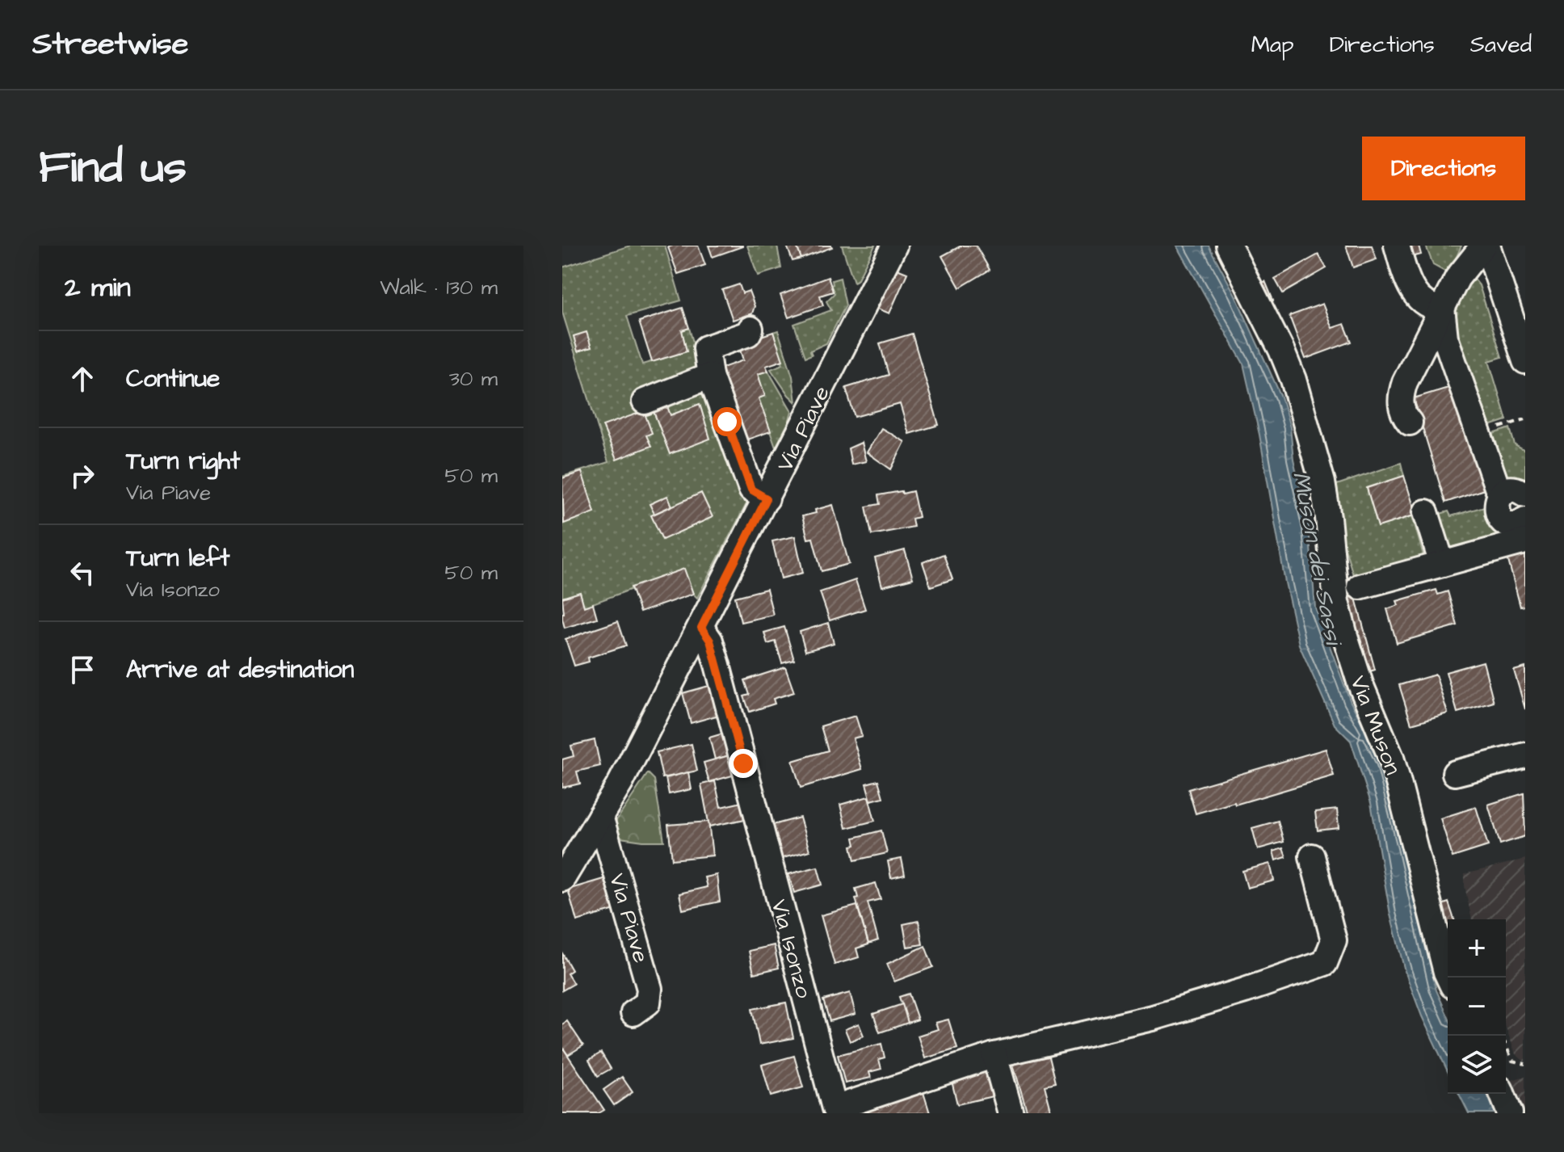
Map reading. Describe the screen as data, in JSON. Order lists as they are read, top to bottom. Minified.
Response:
{"streets":{"street":["Via Piave","Via Muson","Via Isonzo"]},"crossings":[["Via Piave","Via Isonzo"]],"water":["Muson dei Sassi"],"page":{"header":"Streetwise","nav":["Map","Directions","Saved"],"title":"Find us","buttons":"Directions","heading":["2 min","Walk · 130 m"],"list":[["Continue","30 m"],["Turn right","Via Piave","50 m"],["Turn left","Via Isonzo","50 m"],"Arrive at destination"],"map_buttons":["+","−"]}}
